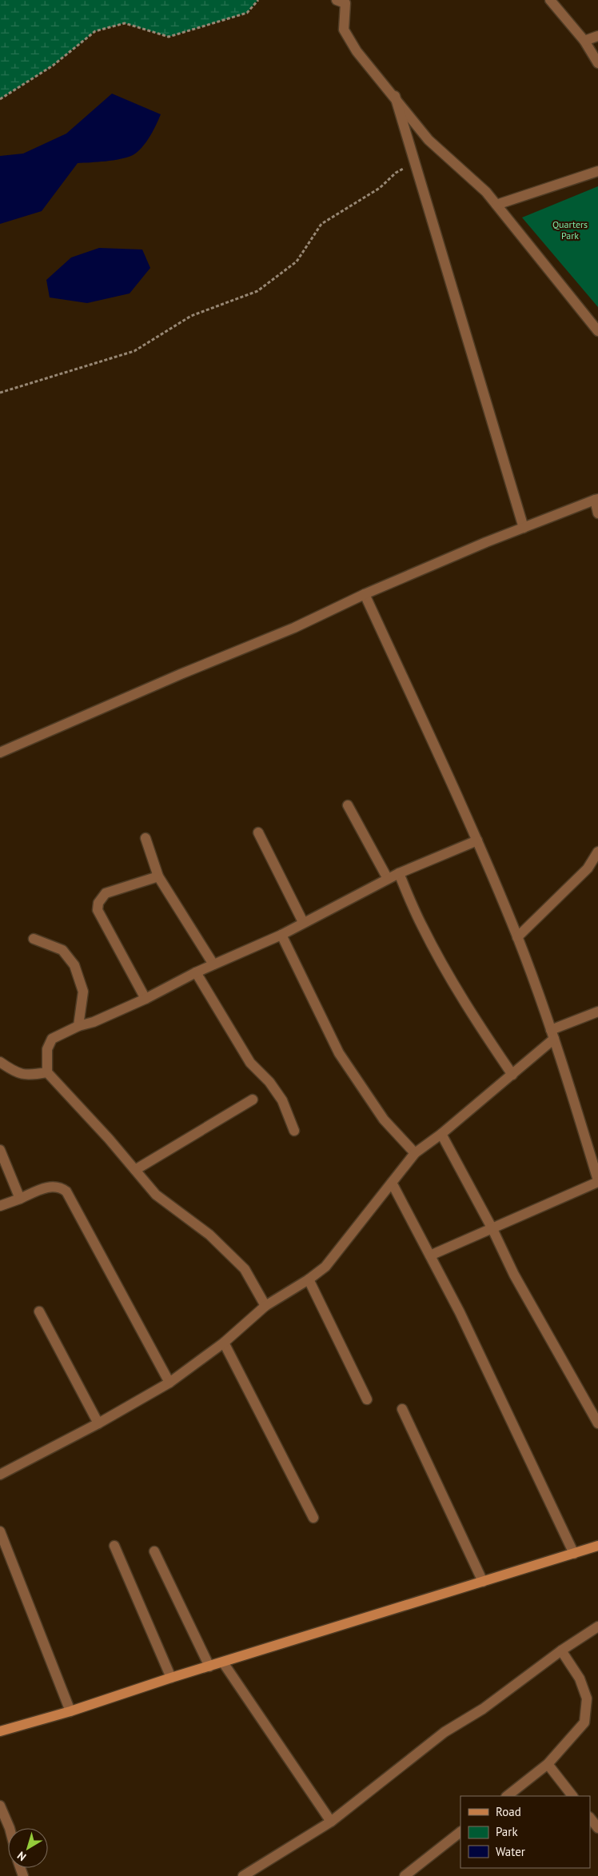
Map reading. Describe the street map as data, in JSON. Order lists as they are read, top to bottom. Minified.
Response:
{"parks":["Quarters Park"],"legend":["Road","Park","Water"],"north":"bottom left"}
